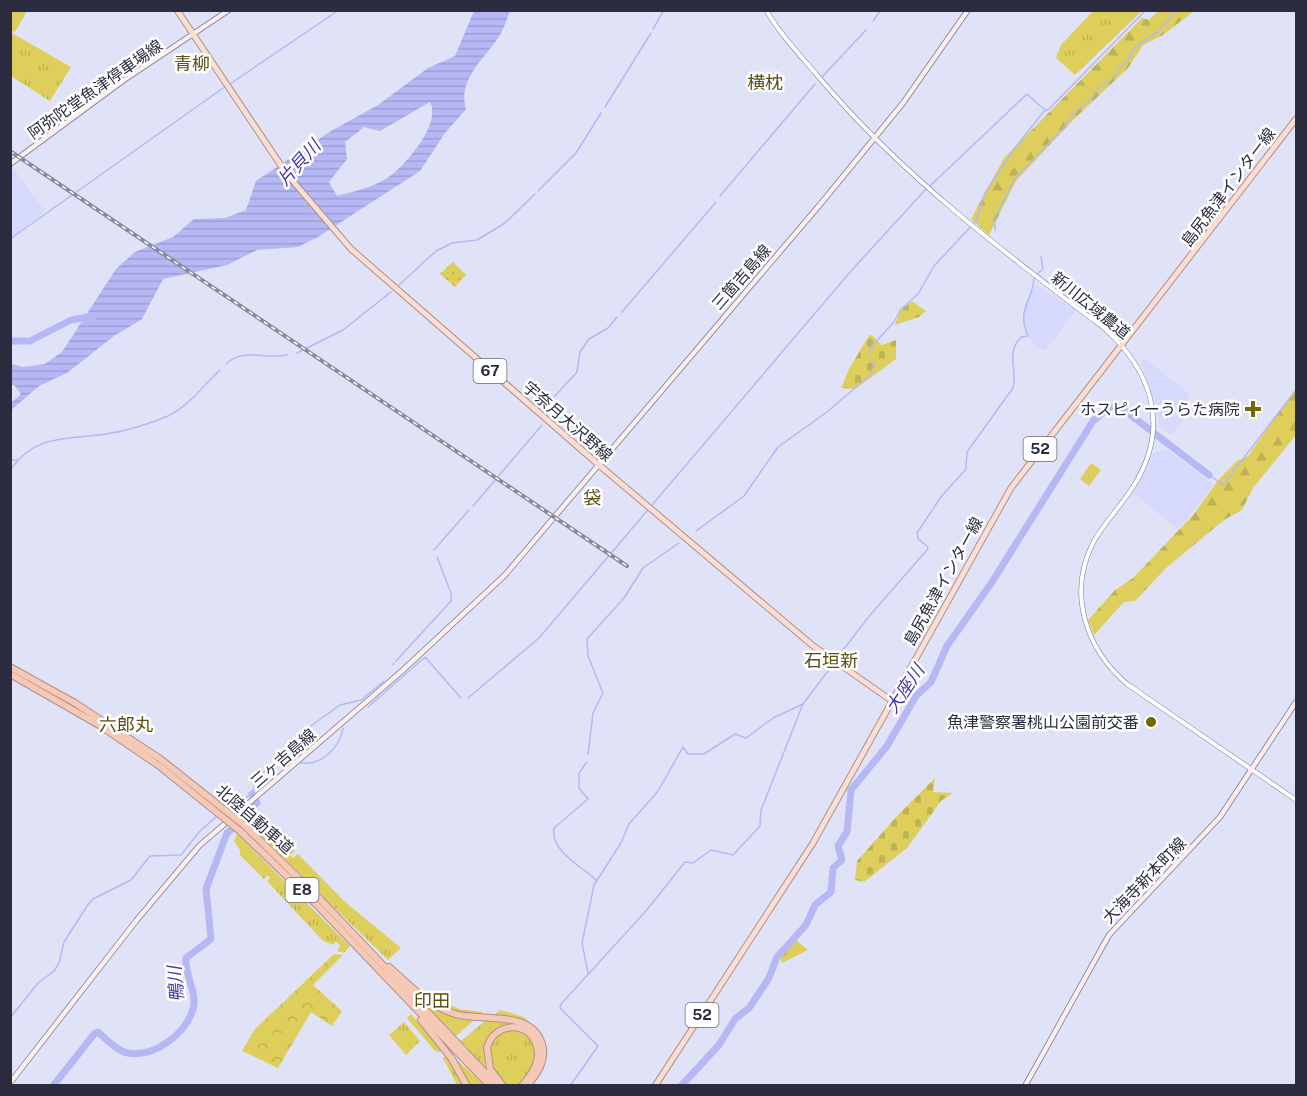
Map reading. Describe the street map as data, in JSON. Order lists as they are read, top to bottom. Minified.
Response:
{"streets":{"highway":["北陸自動車道","E8"],"main road":["阿弥陀堂魚津停車場線","島尻魚津インター線","三箇吉島線","67","宇奈月大沢野線","52","三ヶ吉島線","大海寺新本町線"],"street":["新川広域農道"]},"crossings":[["阿弥陀堂魚津停車場線","宇奈月大沢野線"],["島尻魚津インター線","新川広域農道"],["島尻魚津インター線","宇奈月大沢野線"],["三箇吉島線","新川広域農道"],["三箇吉島線","宇奈月大沢野線"],["三箇吉島線","三ヶ吉島線"],["新川広域農道","大海寺新本町線"]],"districts":["青柳","横枕","袋","石垣新","六郎丸","印田"],"water":["片貝川","大座川","鴨川"],"places":{"health":["ホスピィーうらた病院"],"other":["魚津警察署桃山公園前交番"]}}
